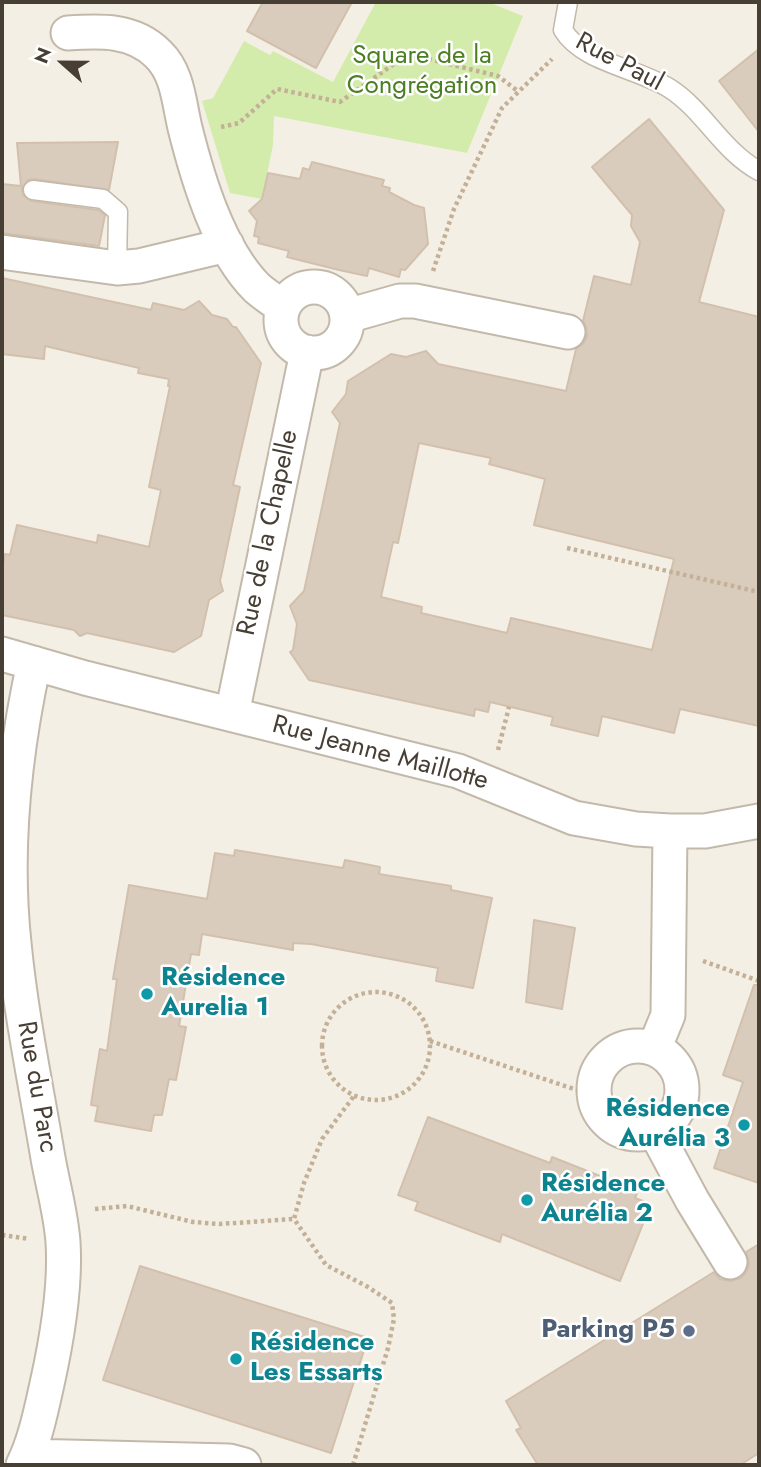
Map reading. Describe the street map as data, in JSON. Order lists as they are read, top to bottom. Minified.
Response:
{"streets":{"street":["Rue de la Chapelle","Rue Jeanne Maillotte","Rue du Parc"],"lane":["Rue Paul"]},"crossings":[["Rue de la Chapelle","Rue Jeanne Maillotte"],["Rue Jeanne Maillotte","Rue du Parc"]],"parks":["Square de la Congrégation"],"places":["Résidence Aurelia 1","Résidence Aurélia 3","Résidence Aurélia 2","Parking P5","Résidence Les Essarts"],"north":"left"}
